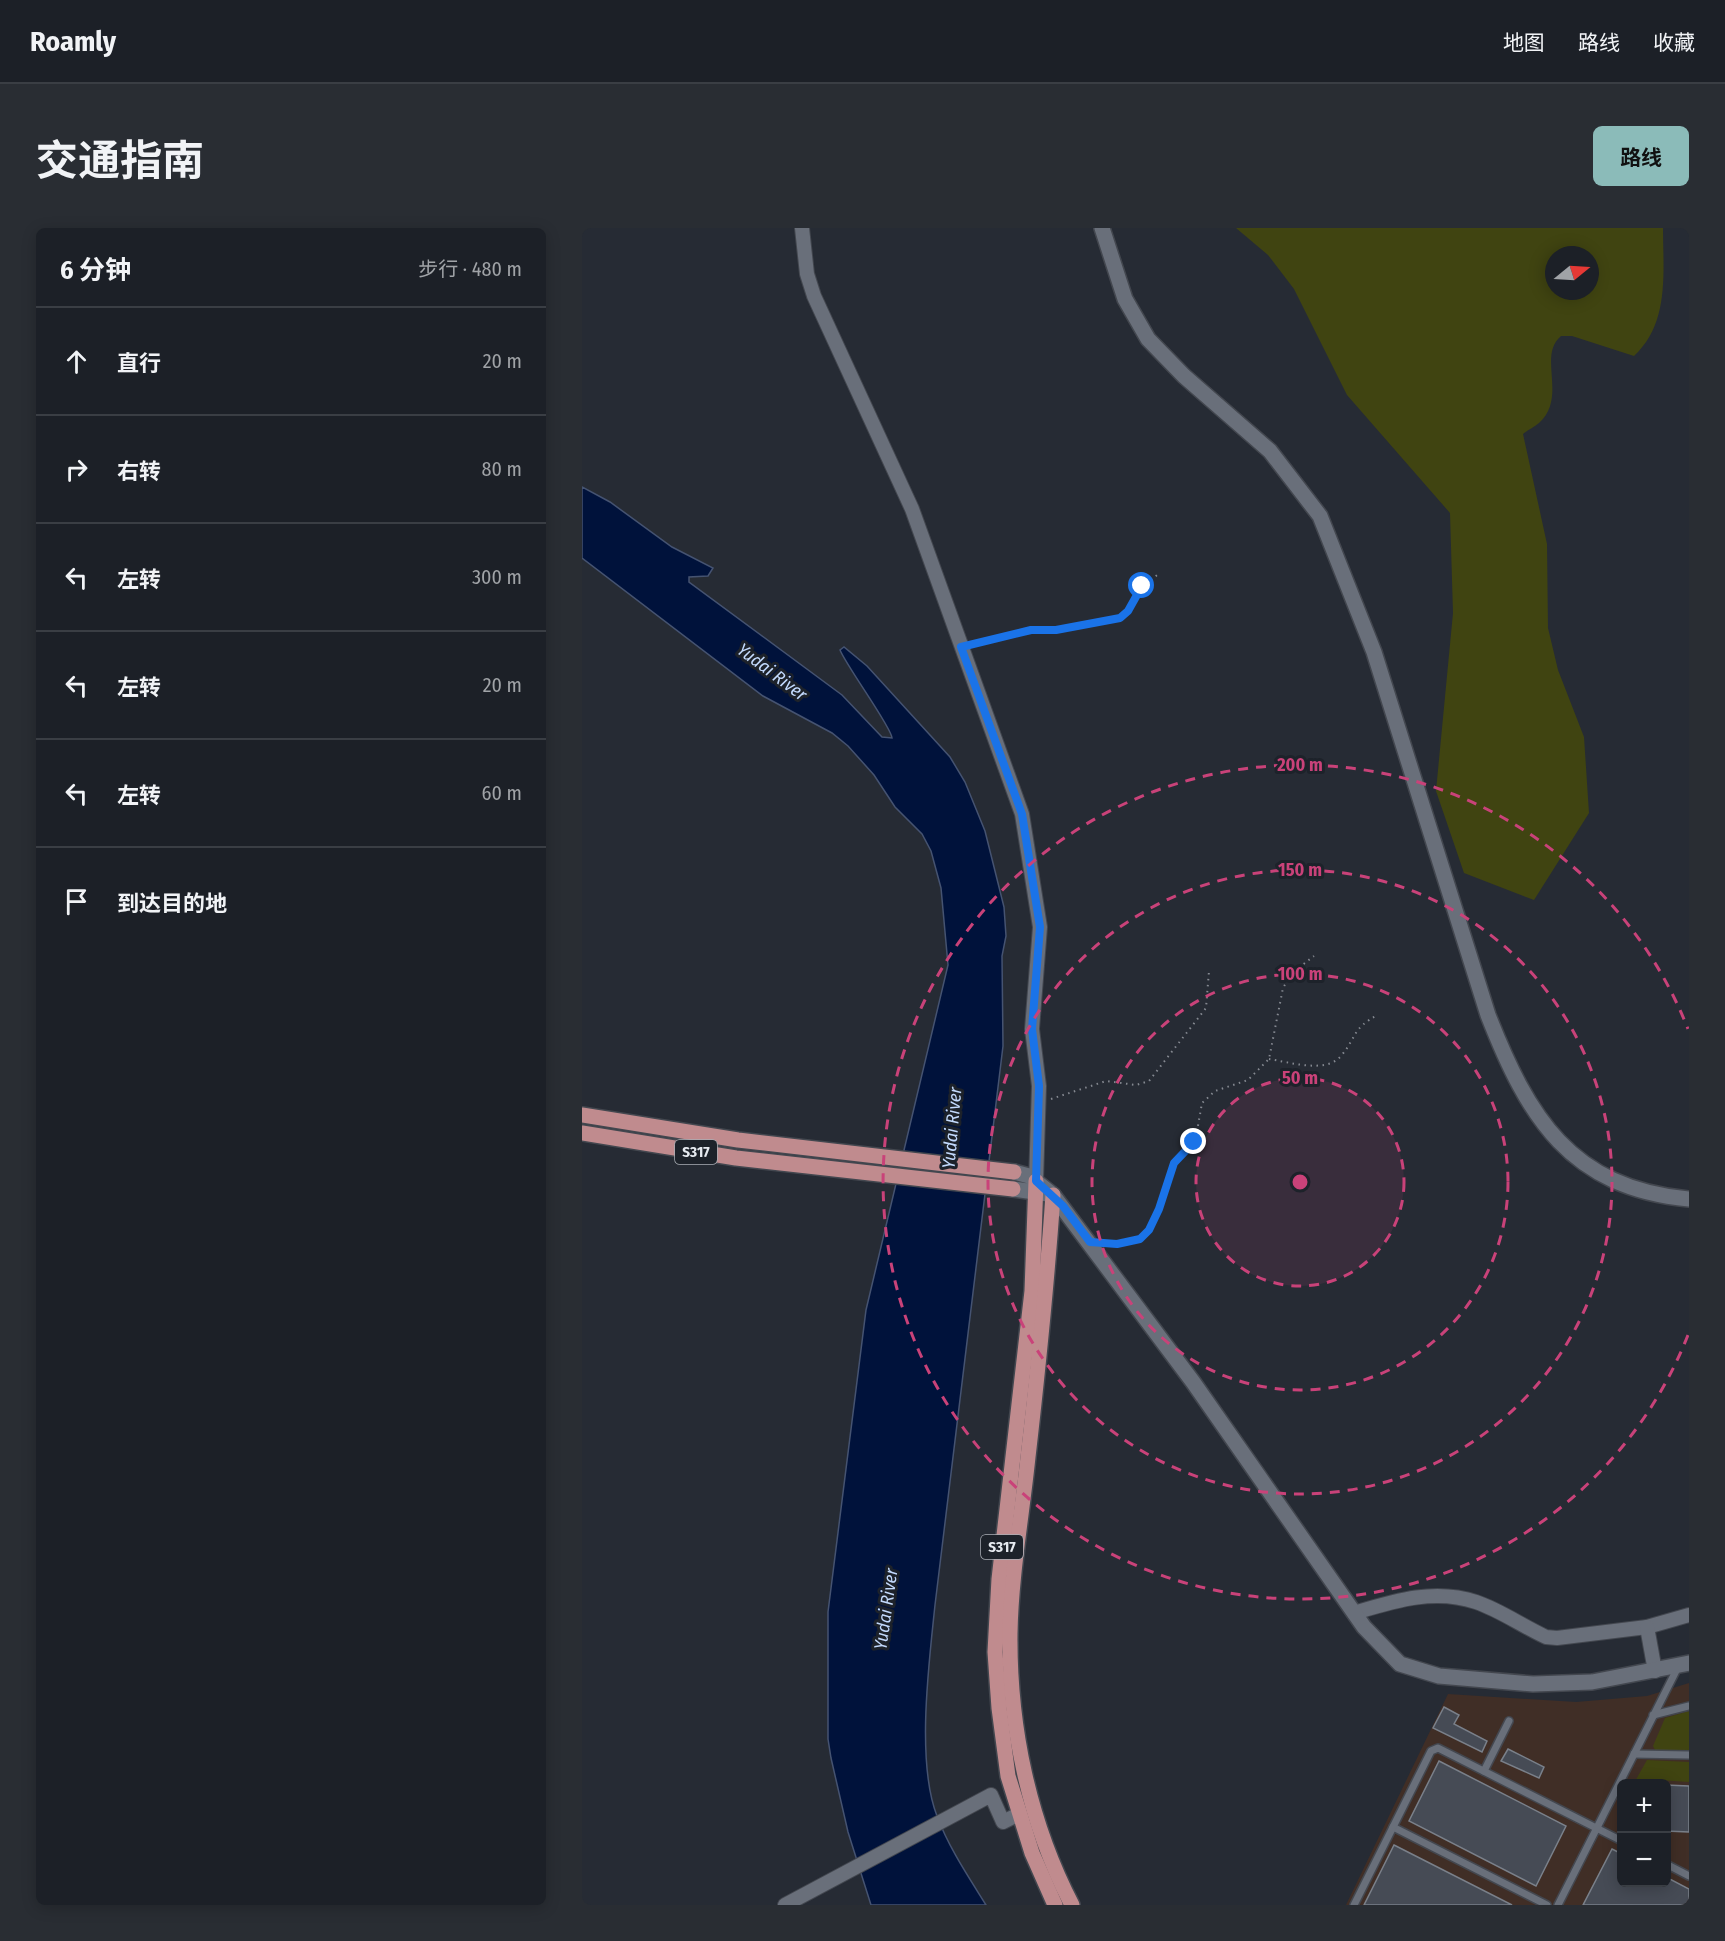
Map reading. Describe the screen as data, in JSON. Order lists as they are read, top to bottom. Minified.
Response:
{"streets":{"main road":["S317"]},"water":["Yudai River"],"north":"right","page":{"header":"Roamly","nav":["地图","路线","收藏"],"title":"交通指南","buttons":"路线","heading":["6 分钟","步行 · 480 m"],"list":[["直行","20 m"],["右转","80 m"],["左转","300 m"],["左转","20 m"],["左转","60 m"],"到达目的地"],"map_buttons":["+","−"]},"rings":["200 m","150 m","100 m","50 m"]}
